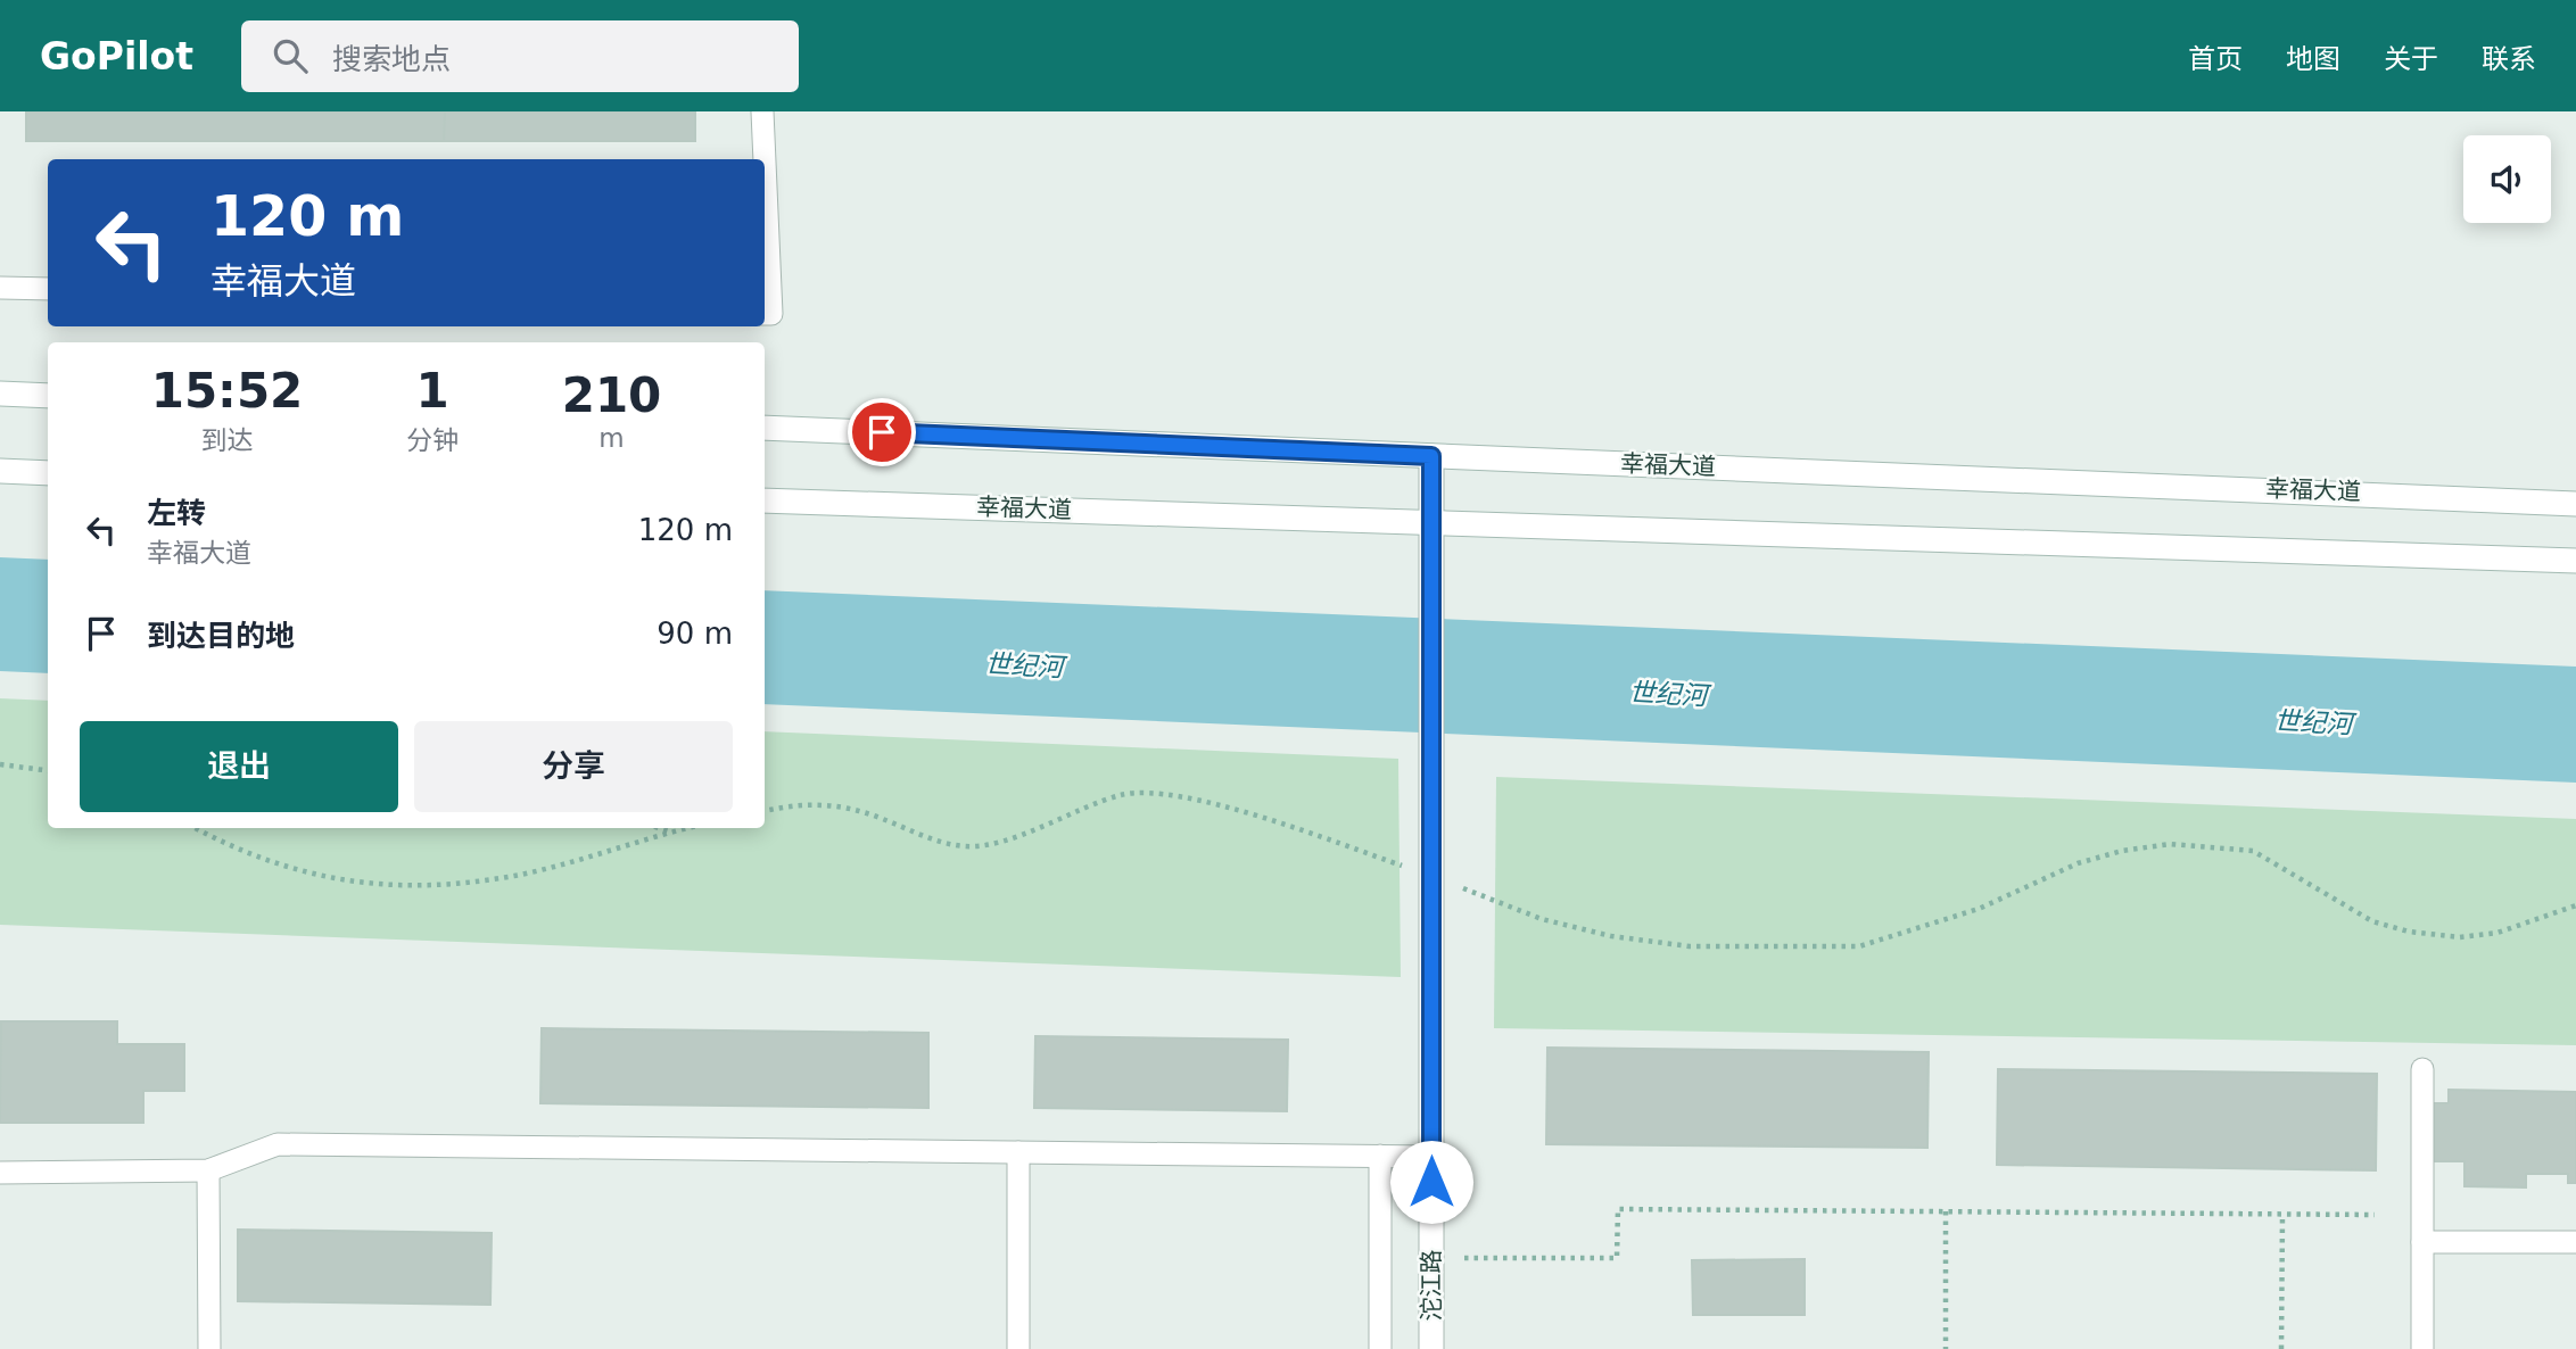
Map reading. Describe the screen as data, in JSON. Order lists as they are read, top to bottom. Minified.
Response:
{"streets":{"main road":["幸福大道","沱江路"]},"crossings":[["幸福大道","沱江路"]],"water":["世纪河"],"page":{"header":"GoPilot","search":"搜索地点","nav":["首页","地图","关于","联系"],"turn":["120 m","幸福大道"],"eta":["15:52","到达","1","分钟","210","m"],"list":[{"name":"左转","note":"幸福大道","value":"120 m"},{"name":"到达目的地","value":"90 m"}],"buttons":["退出","分享"]}}
